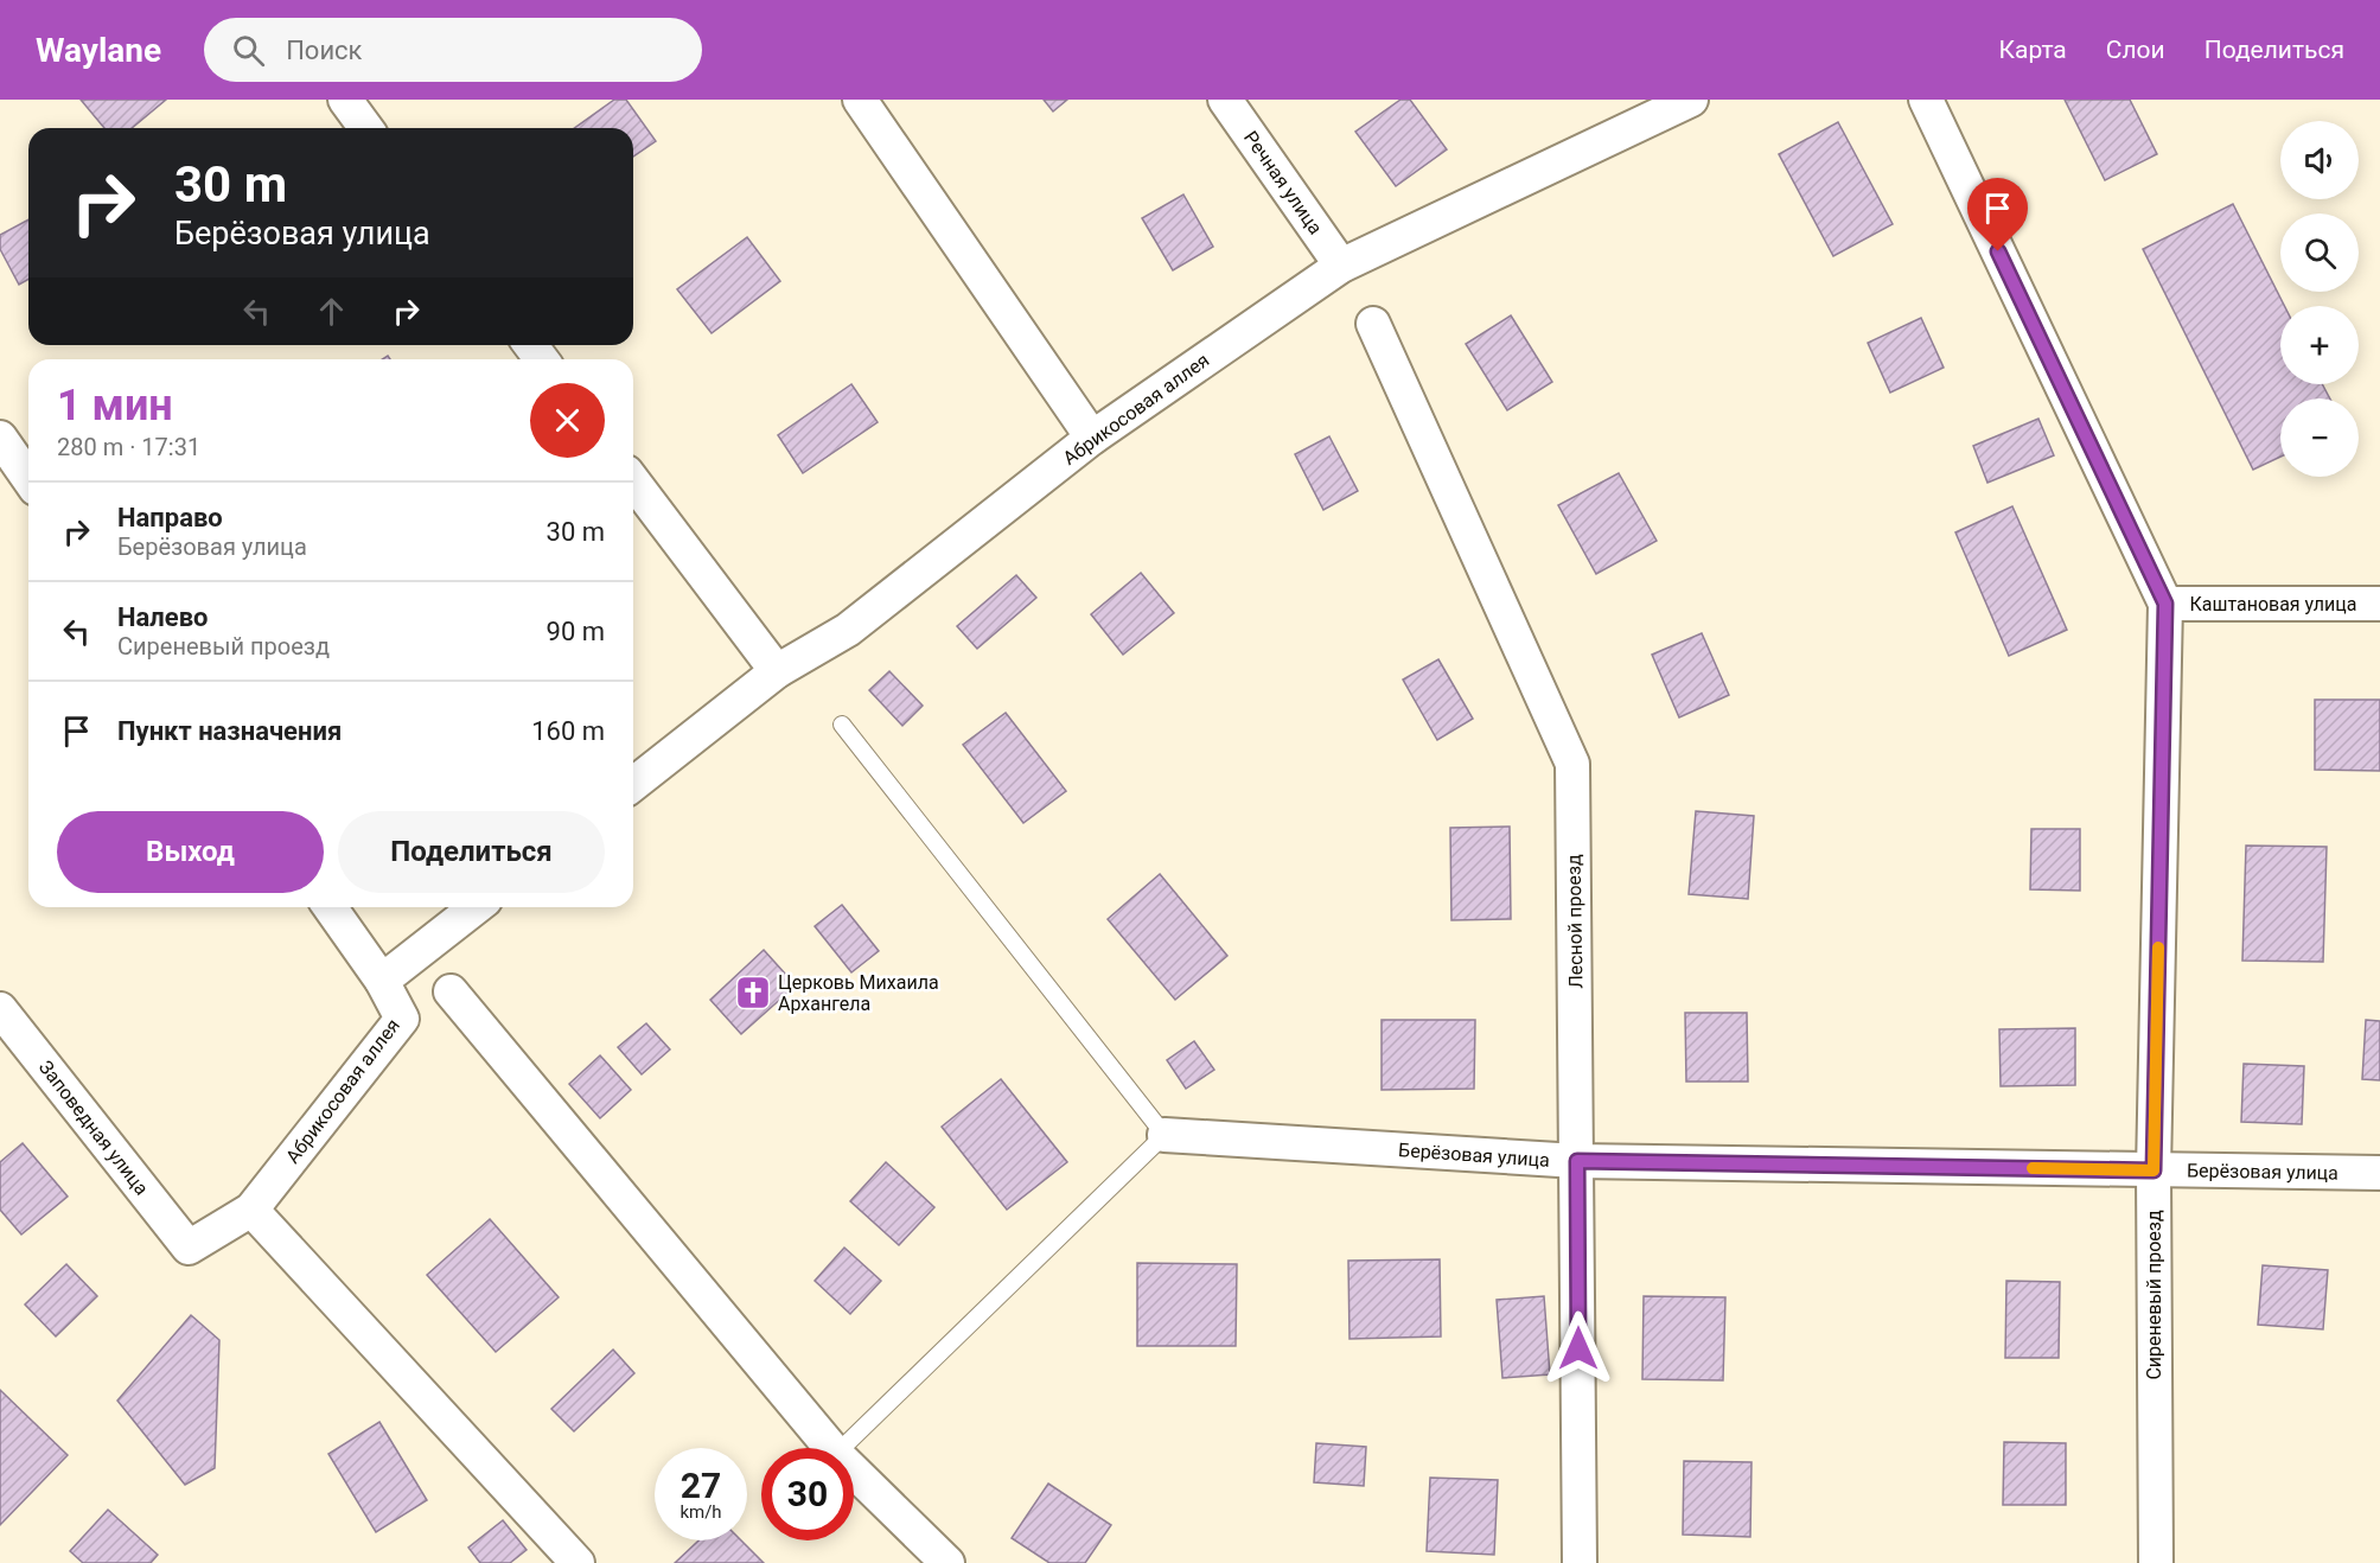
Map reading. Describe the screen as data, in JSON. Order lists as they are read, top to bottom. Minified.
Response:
{"streets":{"street":["Речная улица","Абрикосовая аллея","Каштановая улица","Лесной проезд","Заповедная улица","Берёзовая улица","Сиреневый проезд"]},"crossings":[["Речная улица","Абрикосовая аллея"],["Абрикосовая аллея","Заповедная улица"],["Каштановая улица","Сиреневый проезд"],["Лесной проезд","Берёзовая улица"],["Берёзовая улица","Сиреневый проезд"]],"places":{"church":["Церковь Михаила Архангела"]},"page":{"header":"Waylane","search":"Поиск","nav":["Карта","Слои","Поделиться"],"map_buttons":["+","−"],"turn":["30 m","Берёзовая улица"],"heading":["1 мин","280 m · 17:31"],"list":[{"name":"Направо","note":"Берёзовая улица","value":"30 m"},{"name":"Налево","note":"Сиреневый проезд","value":"90 m"},{"name":"Пункт назначения","value":"160 m"}],"buttons":["Выход","Поделиться"],"speed":"27 km/h","limit":"30"}}
